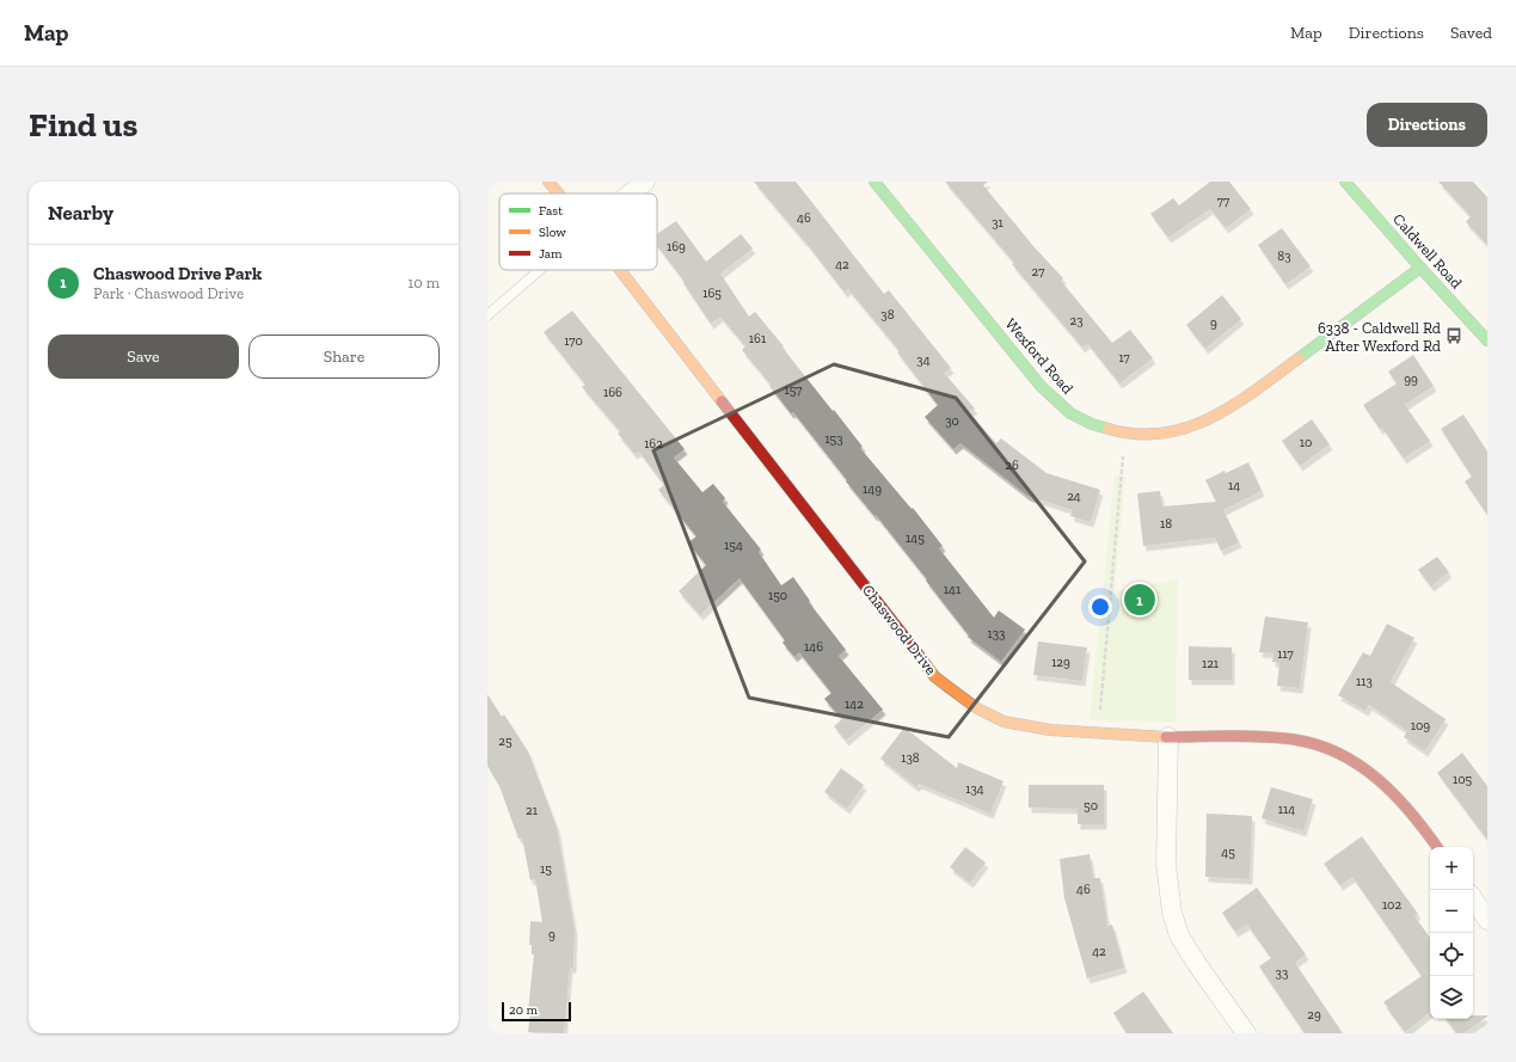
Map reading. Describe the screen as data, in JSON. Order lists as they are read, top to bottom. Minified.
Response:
{"streets":{"street":["Caldwell Road","Wexford Road","Chaswood Drive"]},"crossings":[["Caldwell Road","Wexford Road"]],"places":{"bus stop":["6338 - Caldwell Rd After Wexford Rd"]},"house_numbers":["77","46","31","169","83","42","27","165","38","23","9","161","170","17","34","99","157","166","30","153","10","162","26","14","149","24","18","145","154","141","150","133","146","117","129","121","113","142","109","25","138","105","134","50","114","21","45","15","46","102","9","42","33","29"],"legend":["Fast","Slow","Jam"],"scale_bar":"20 m","page":{"header":"Map","nav":["Map","Directions","Saved"],"buttons":["Directions",["Save","Share"]],"title":"Find us","heading":"Nearby","list":[{"mark":"1","name":"Chaswood Drive Park","note":"Park · Chaswood Drive","value":"10 m"}],"pins":"1","map_buttons":["+","−"],"scale":"20 m"}}
